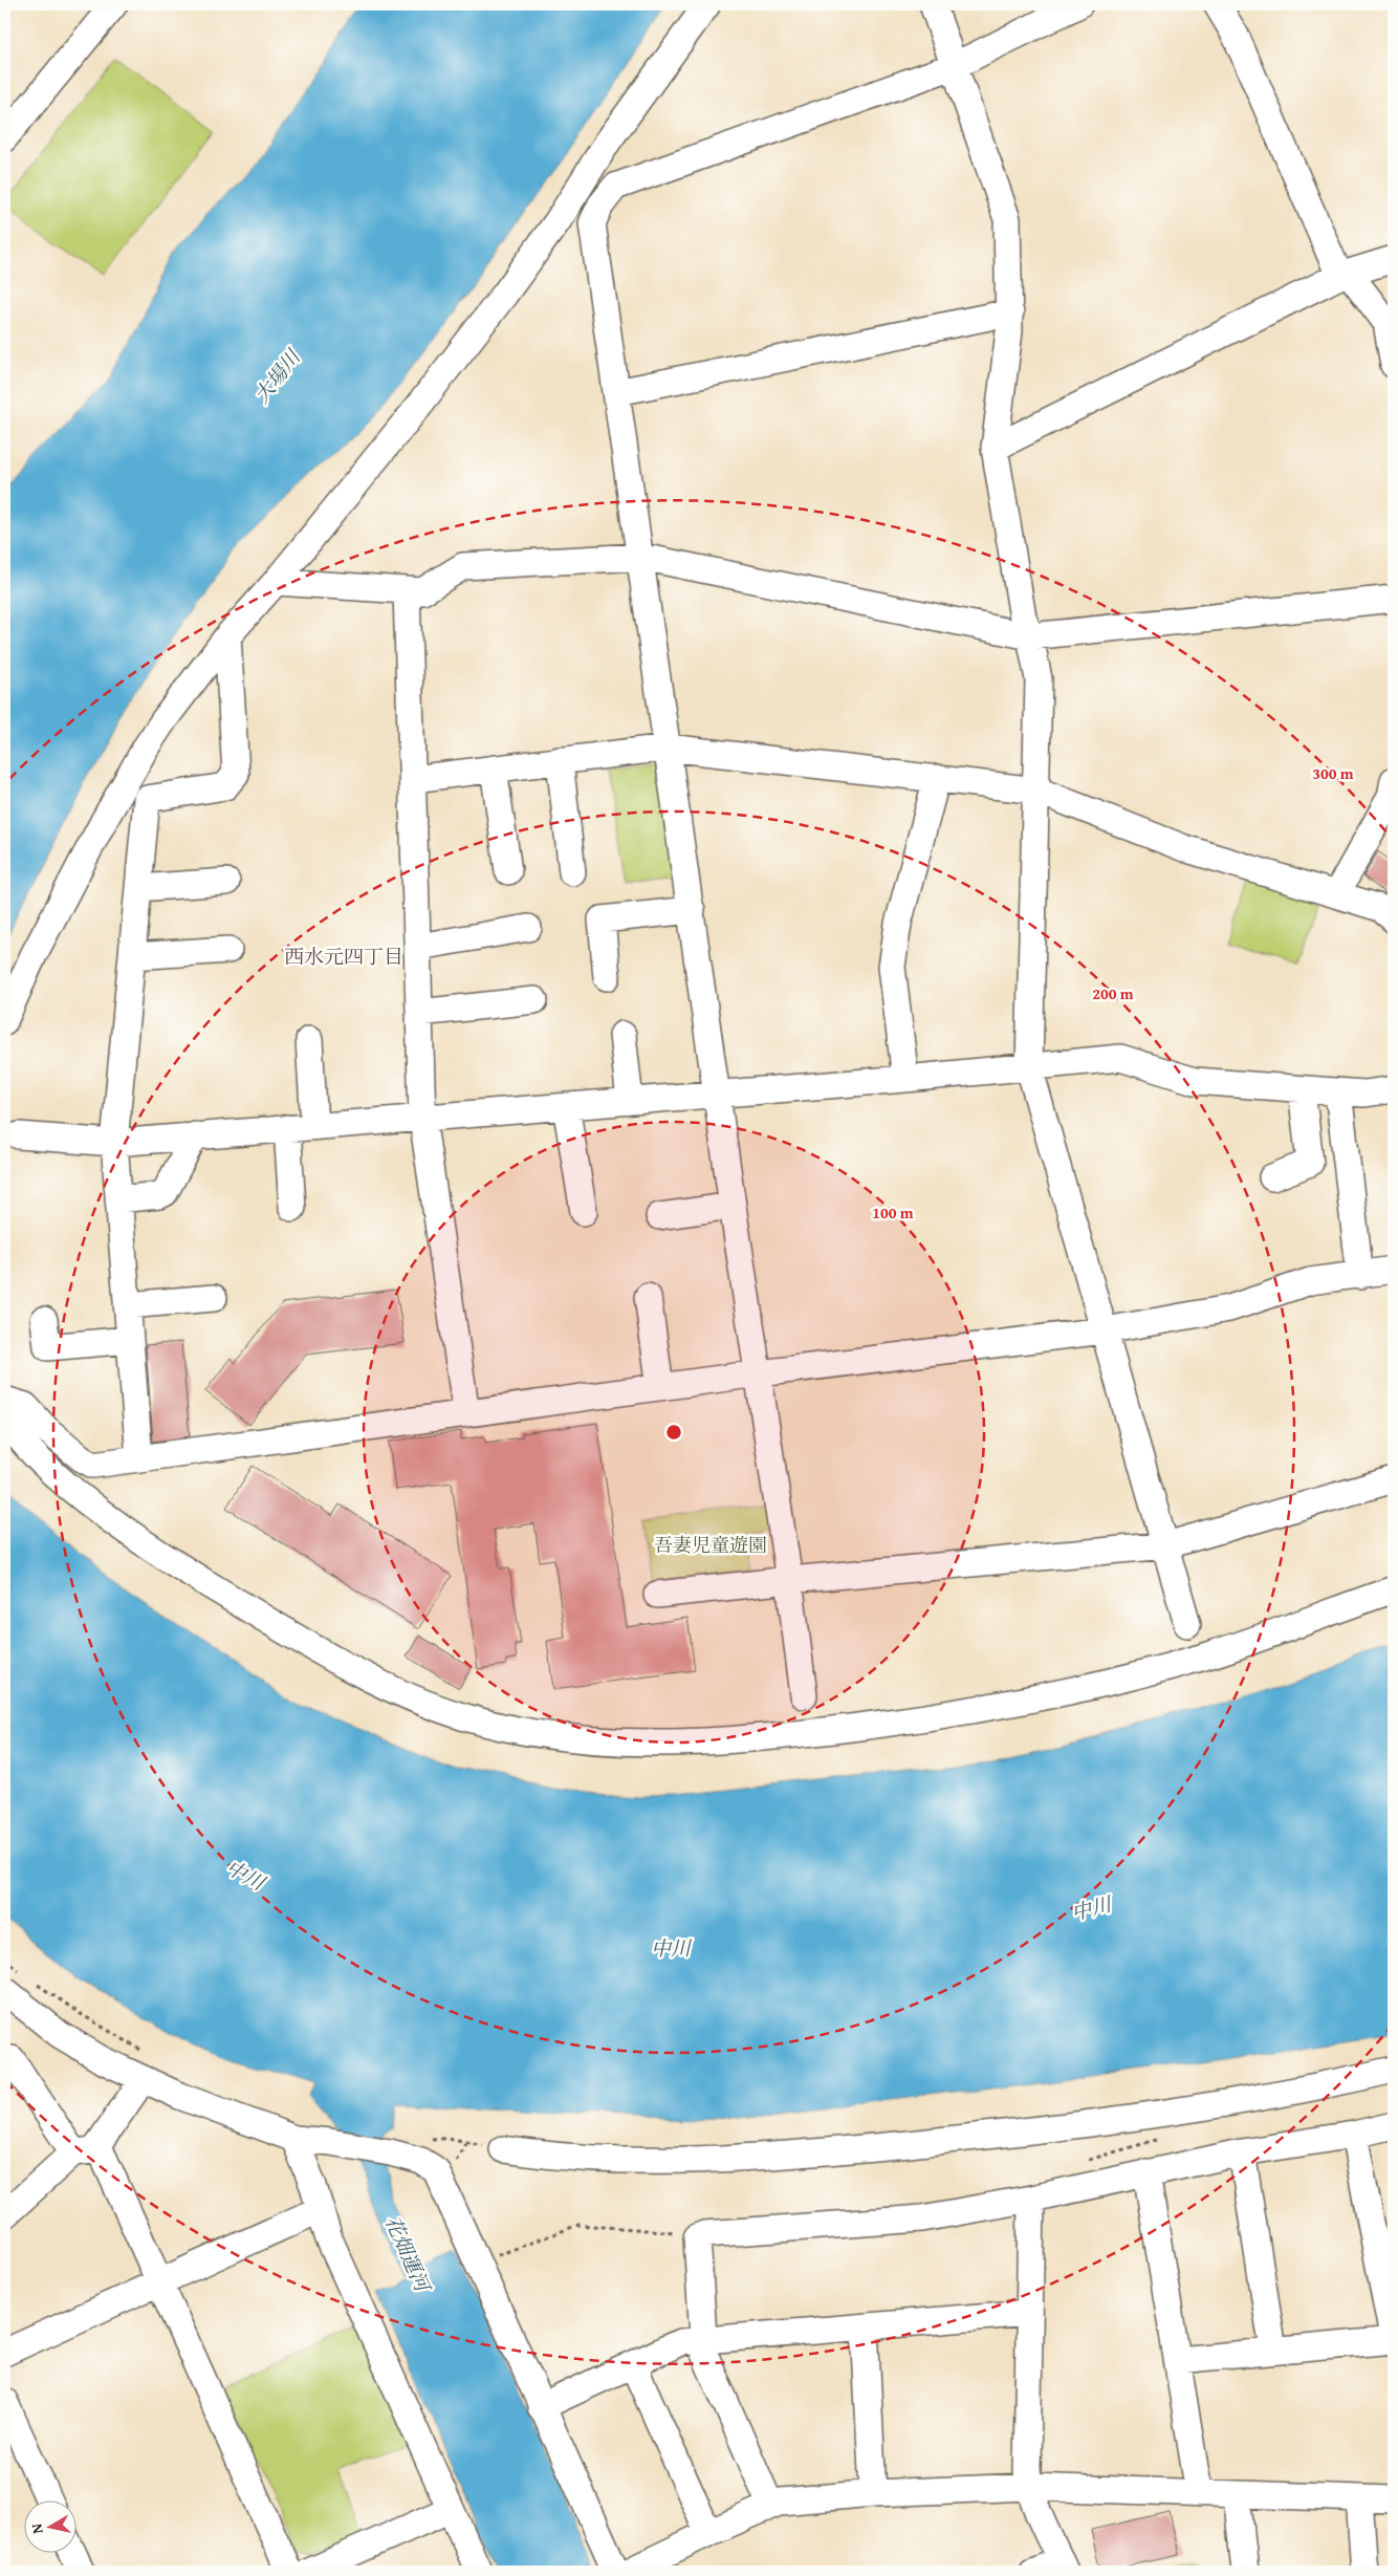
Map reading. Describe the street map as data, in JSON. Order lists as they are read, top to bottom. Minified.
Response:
{"districts":["西水元四丁目"],"water":["大場川","中川","花畑運河"],"parks":["吾妻児童遊園"],"north":"left","rings":["300 m","200 m","100 m"]}
